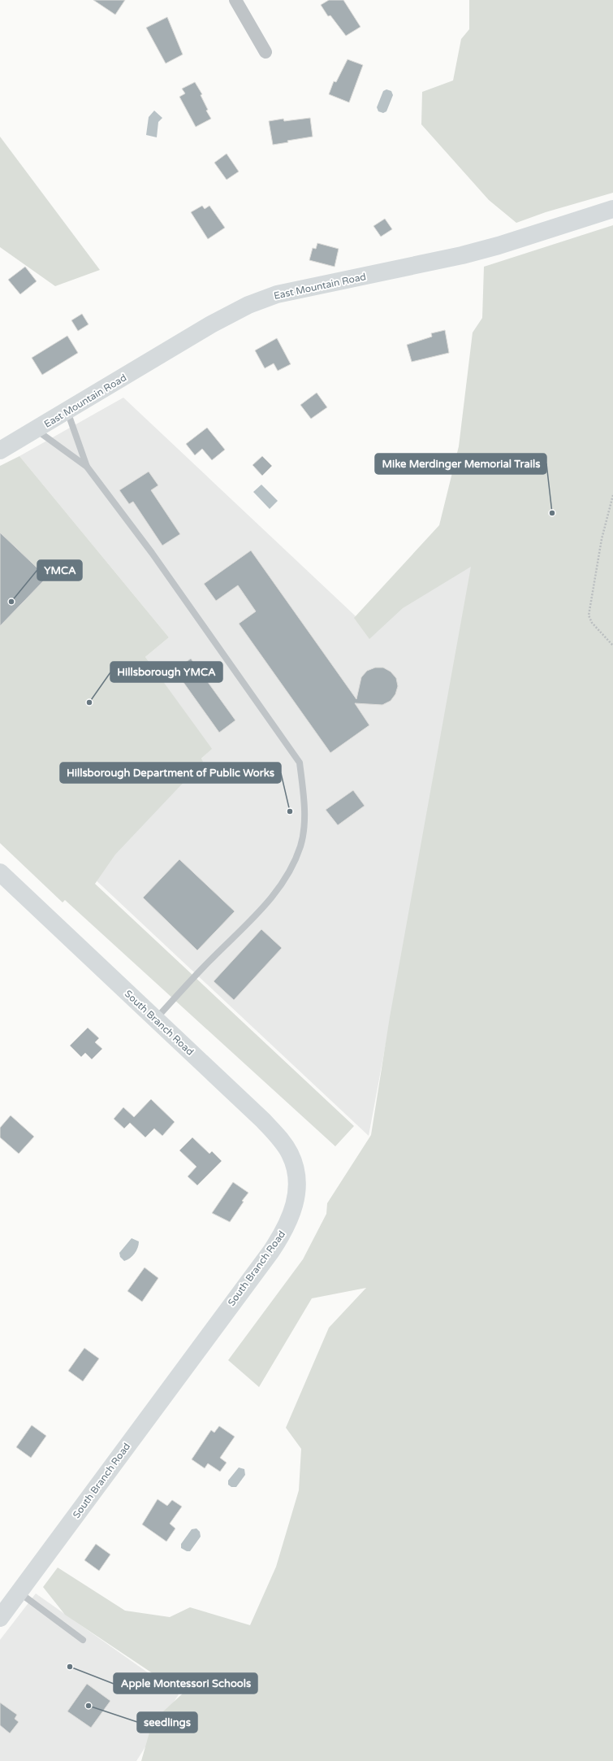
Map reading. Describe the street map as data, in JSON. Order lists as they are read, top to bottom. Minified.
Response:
{"streets":{"street":["East Mountain Road","South Branch Road"]},"places":["Mike Merdinger Memorial Trails","YMCA","Hillsborough YMCA","Hillsborough Department of Public Works","Apple Montessori Schools","seedlings"]}
